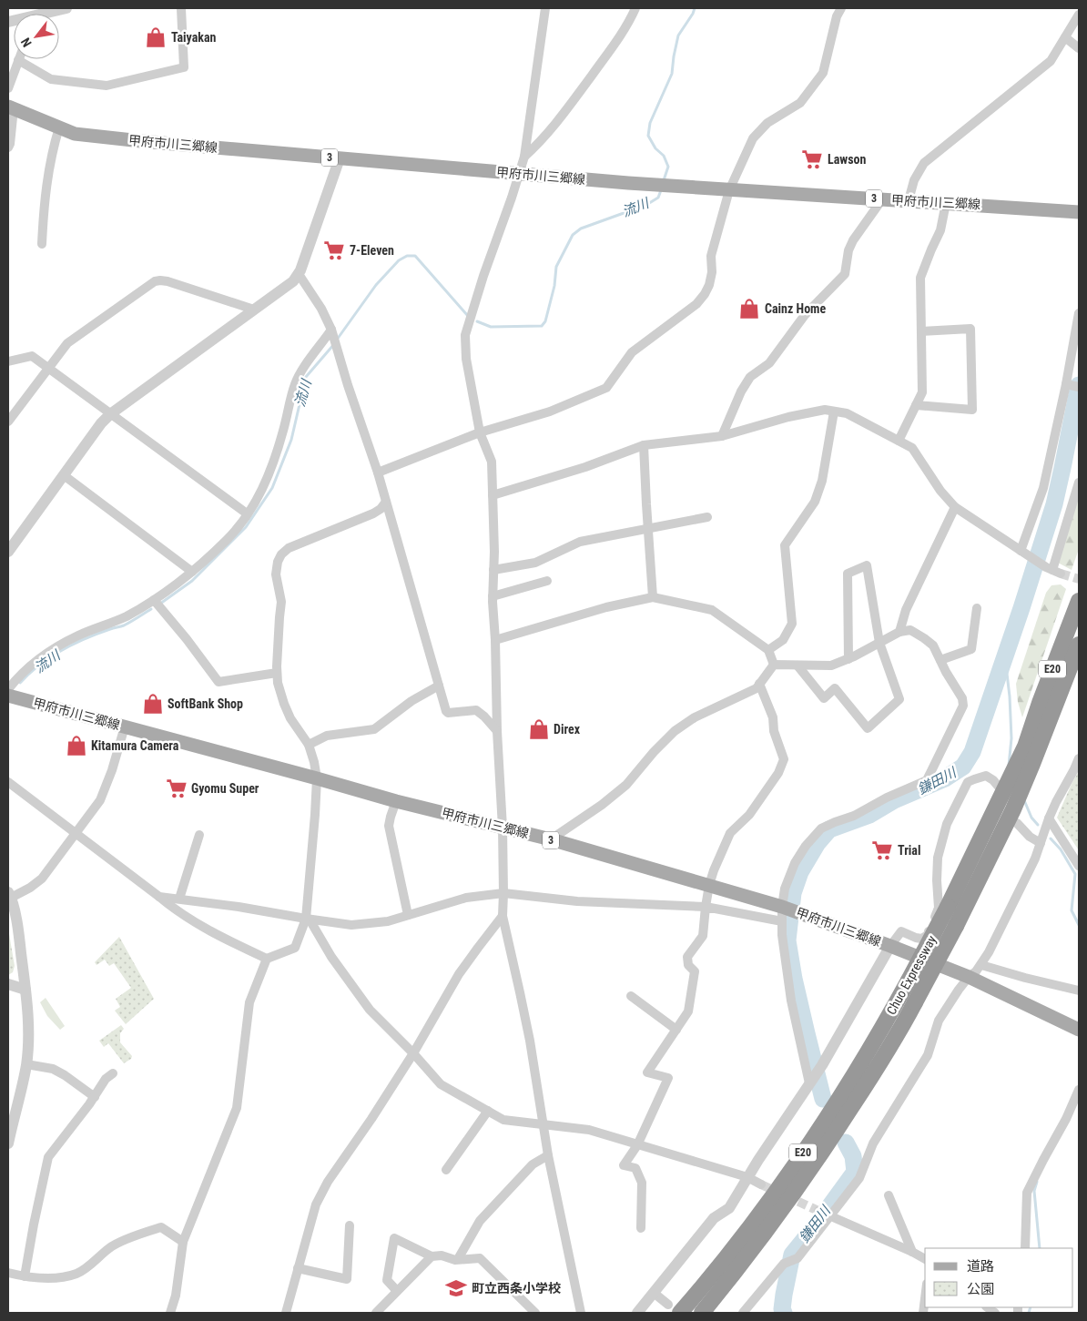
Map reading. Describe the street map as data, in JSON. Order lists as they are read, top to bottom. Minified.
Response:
{"streets":{"highway":["E20","Chuo Expressway"],"main road":["甲府市川三郷線","3"]},"water":["流川","鎌田川"],"places":{"shop":["Taiyakan","Cainz Home","SoftBank Shop","Direx","Kitamura Camera"],"supermarket":["Lawson","7-Eleven","Gyomu Super","Trial"],"school or university":["町立西条小学校"]},"legend":["道路","公園"],"north":"bottom left"}
